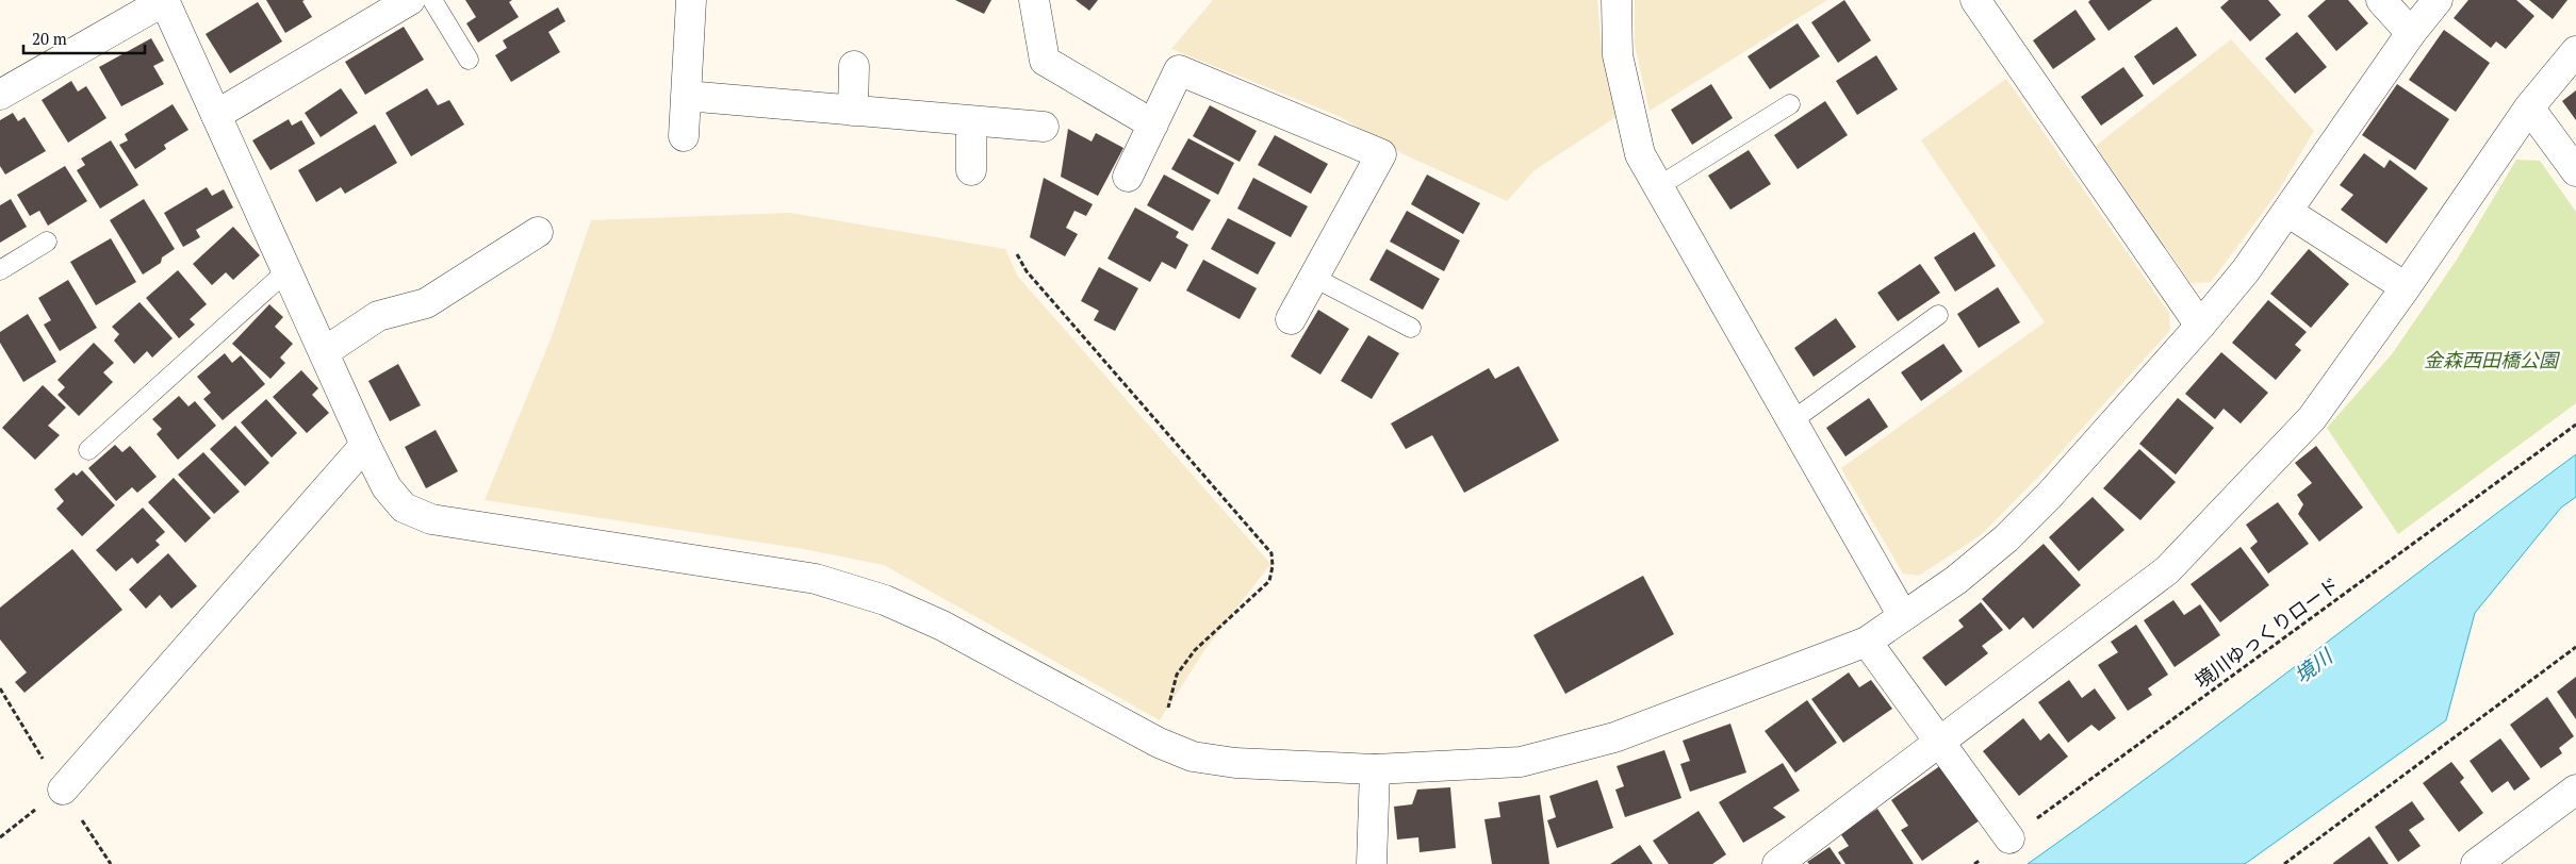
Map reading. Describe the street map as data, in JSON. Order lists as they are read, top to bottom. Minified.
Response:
{"streets":{"path":["境川ゆっくりロード"]},"water":["境川"],"parks":["金森西田橋公園"],"scale_bar":"20 m"}
